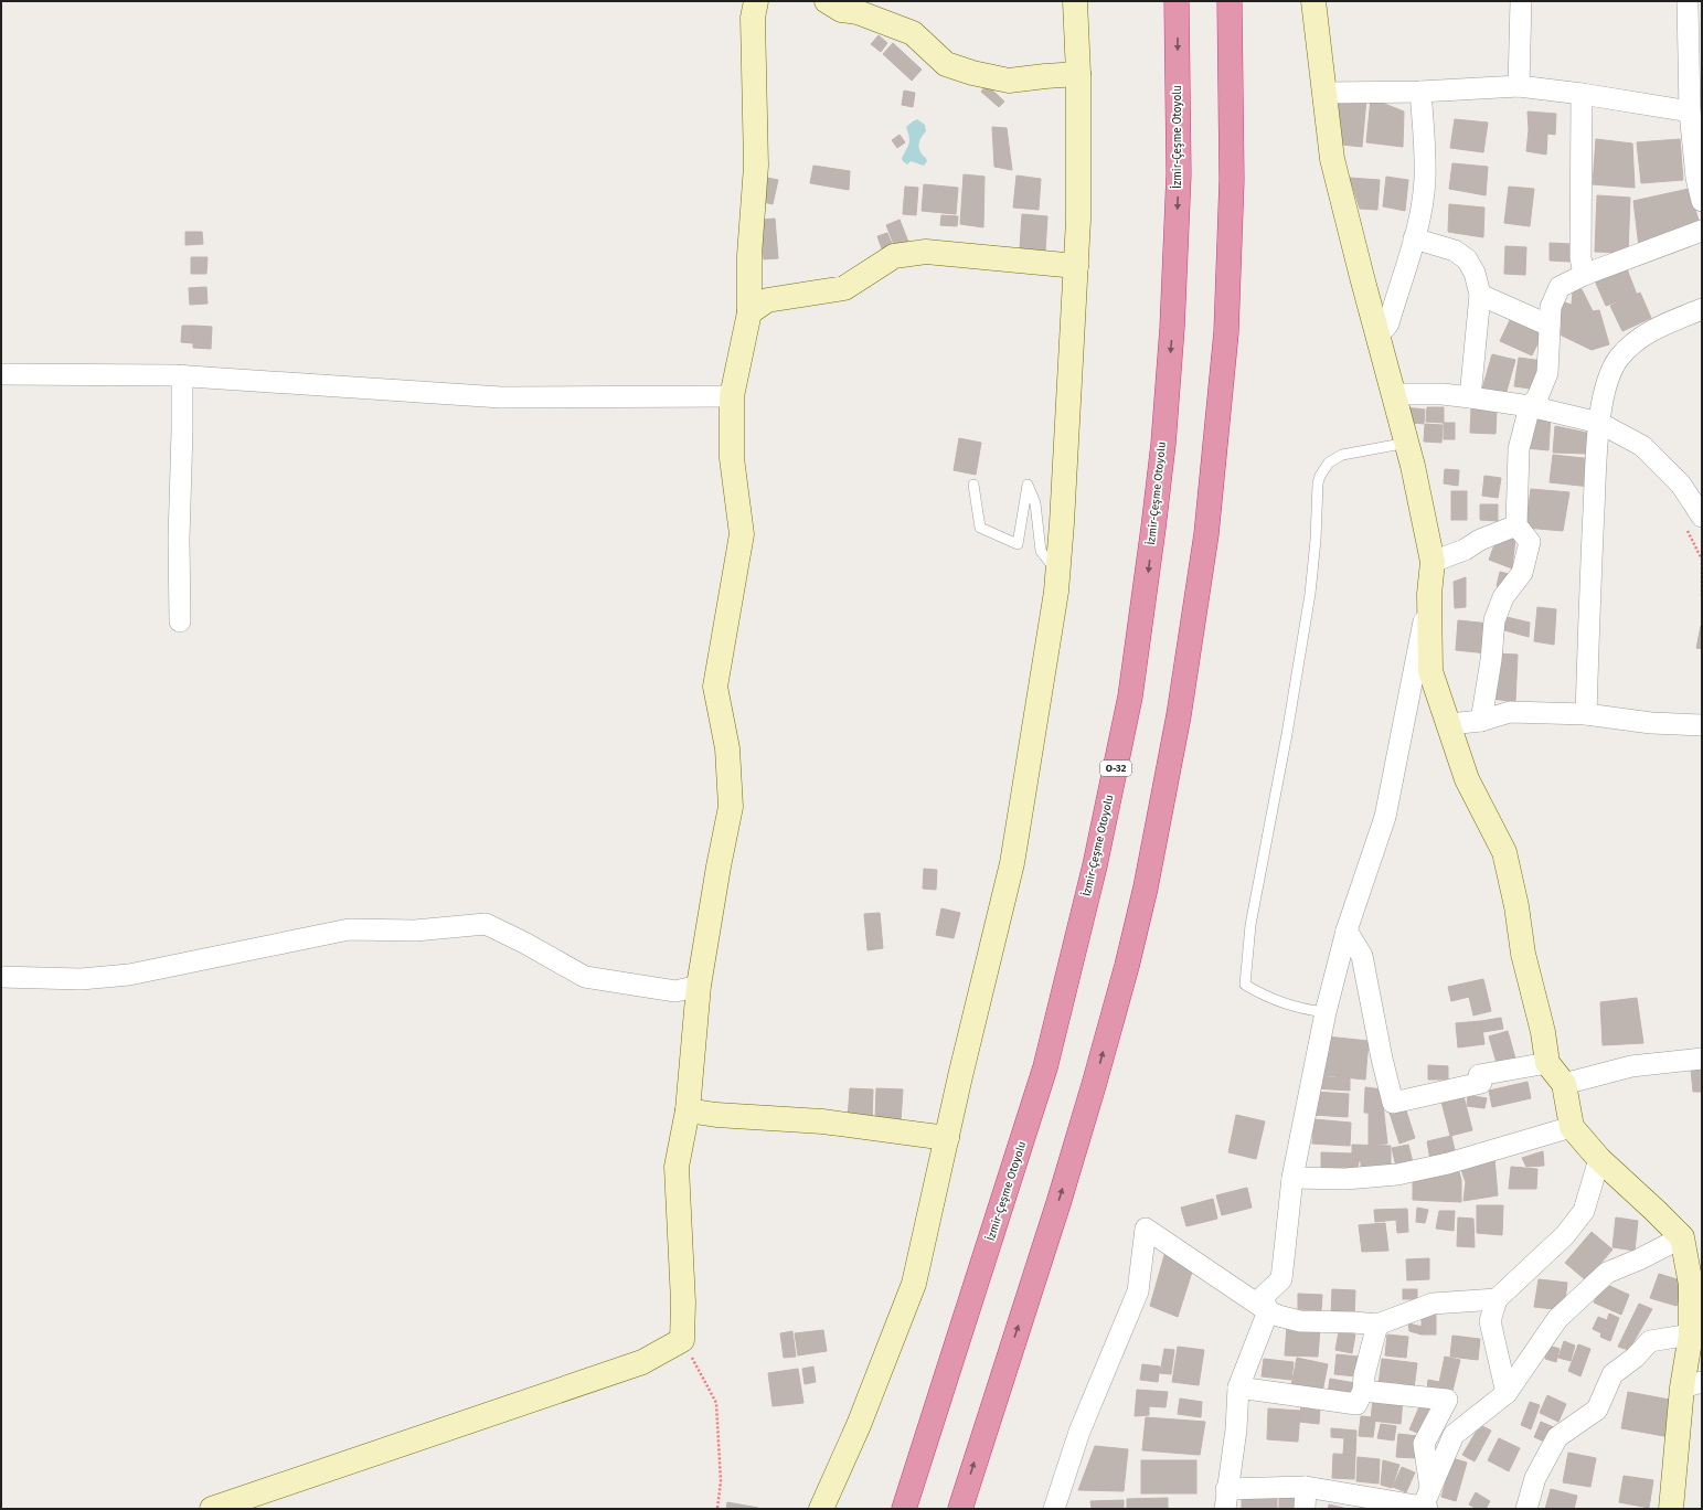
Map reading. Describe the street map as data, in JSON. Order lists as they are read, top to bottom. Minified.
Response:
{"streets":{"highway":["İzmir-Çeşme Otoyolu","O-32"]}}
